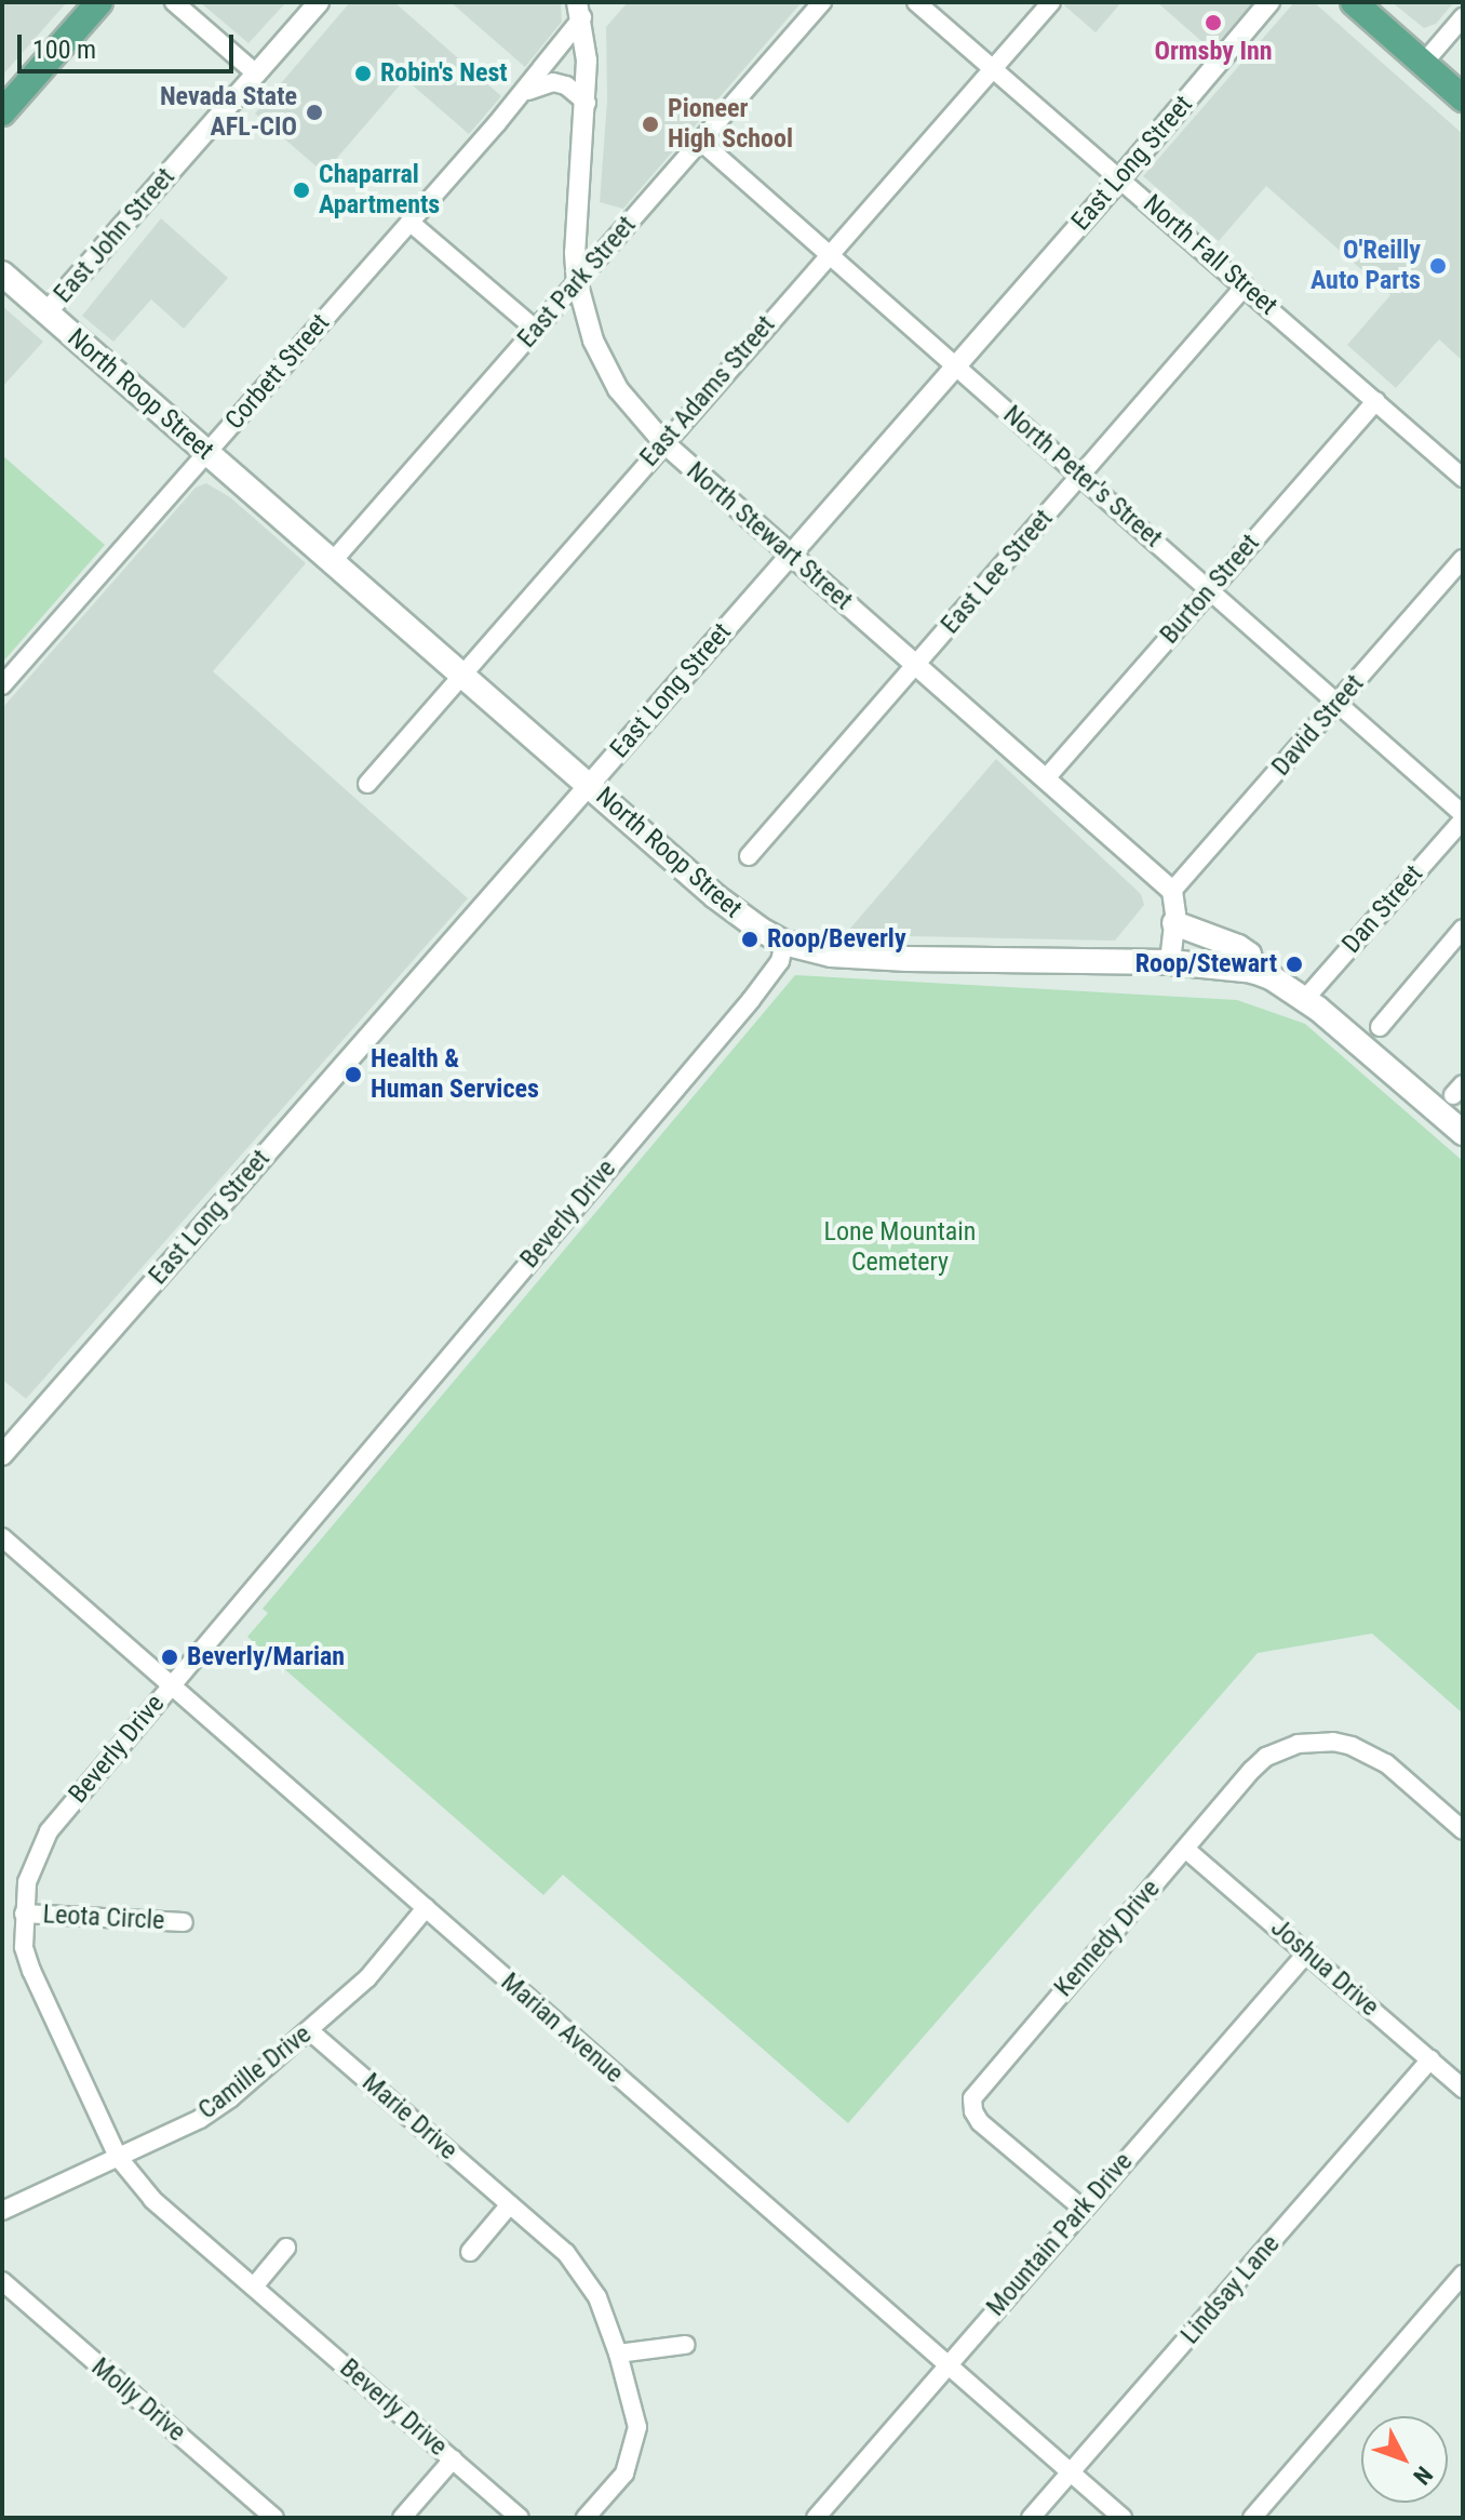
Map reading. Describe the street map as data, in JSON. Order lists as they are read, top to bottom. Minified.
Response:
{"streets":{"main road":["North Roop Street"],"street":["East Long Street","East John Street","North Fall Street","East Park Street","Corbett Street","East Adams Street","North Peter's Street","North Stewart Street","East Lee Street","Burton Street","David Street","Dan Street","Beverly Drive","Leota Circle","Kennedy Drive","Joshua Drive","Marian Avenue","Camille Drive","Marie Drive","Mountain Park Drive","Lindsay Lane","Molly Drive"]},"crossings":[["East Long Street","North Fall Street"],["East Long Street","North Roop Street"],["East Long Street","North Peter's Street"],["East Long Street","North Stewart Street"],["East John Street","North Roop Street"],["North Fall Street","East Adams Street"],["North Fall Street","East Lee Street"],["North Fall Street","Burton Street"],["East Park Street","North Roop Street"],["East Park Street","North Peter's Street"],["East Park Street","North Stewart Street"],["Corbett Street","North Roop Street"],["Corbett Street","North Stewart Street"],["East Adams Street","North Roop Street"],["East Adams Street","North Peter's Street"],["East Adams Street","North Stewart Street"],["North Roop Street","Dan Street"],["North Roop Street","Beverly Drive"],["North Peter's Street","East Lee Street"],["North Peter's Street","Burton Street"],["North Peter's Street","David Street"],["North Peter's Street","Dan Street"],["North Stewart Street","East Lee Street"],["North Stewart Street","Burton Street"],["North Stewart Street","David Street"],["Beverly Drive","Leota Circle"],["Beverly Drive","Marian Avenue"],["Beverly Drive","Camille Drive"],["Kennedy Drive","Joshua Drive"],["Kennedy Drive","Mountain Park Drive"],["Joshua Drive","Mountain Park Drive"],["Joshua Drive","Lindsay Lane"],["Marian Avenue","Camille Drive"],["Marian Avenue","Mountain Park Drive"],["Marian Avenue","Lindsay Lane"],["Camille Drive","Marie Drive"]],"parks":["Lone Mountain Cemetery"],"places":["Ormsby Inn","Robin's Nest","Nevada State AFL-CIO","Pioneer High School","Chaparral Apartments","O'Reilly Auto Parts","Roop/Beverly","Roop/Stewart","Health & Human Services","Beverly/Marian"],"scale_bar":"100 m","north":"bottom right"}
